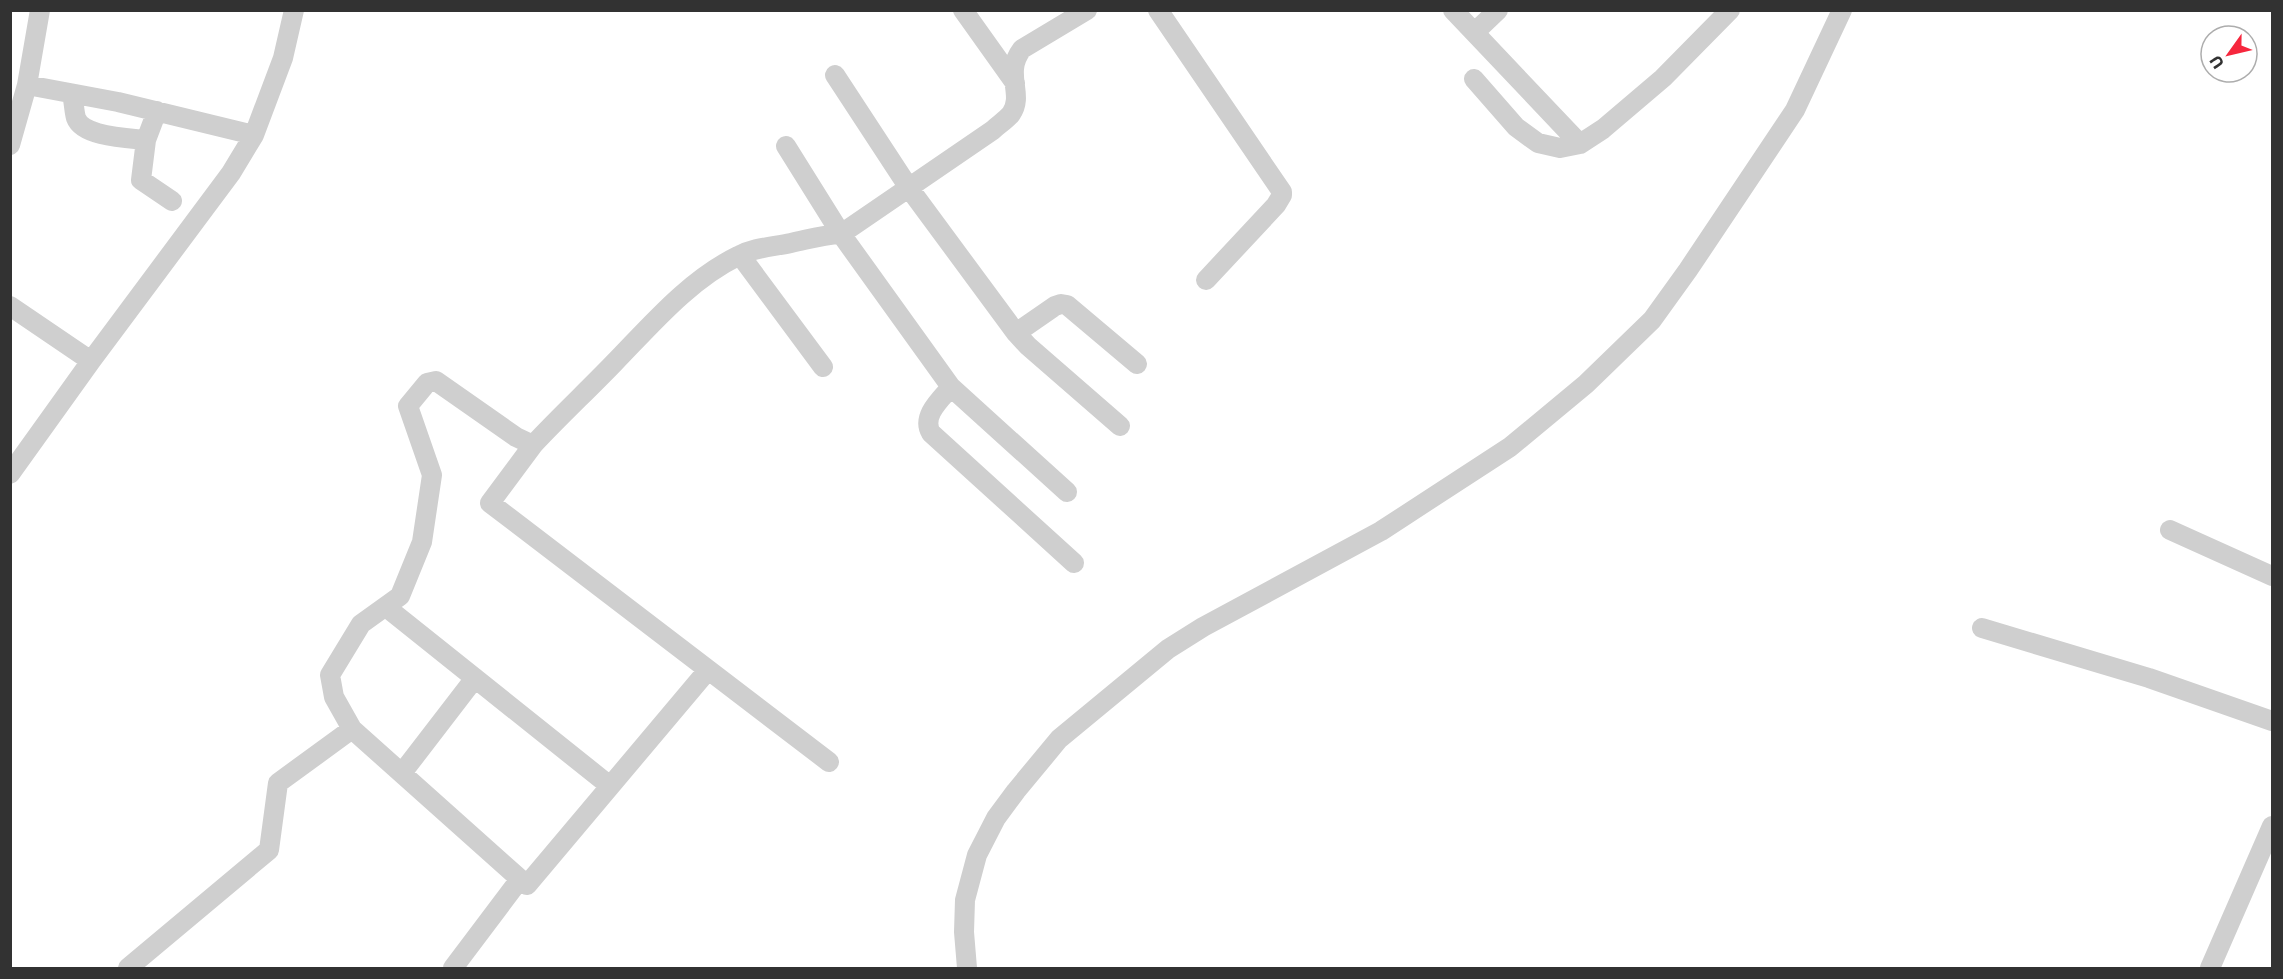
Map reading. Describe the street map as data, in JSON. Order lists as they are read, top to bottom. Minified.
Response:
{"north":"bottom left"}
